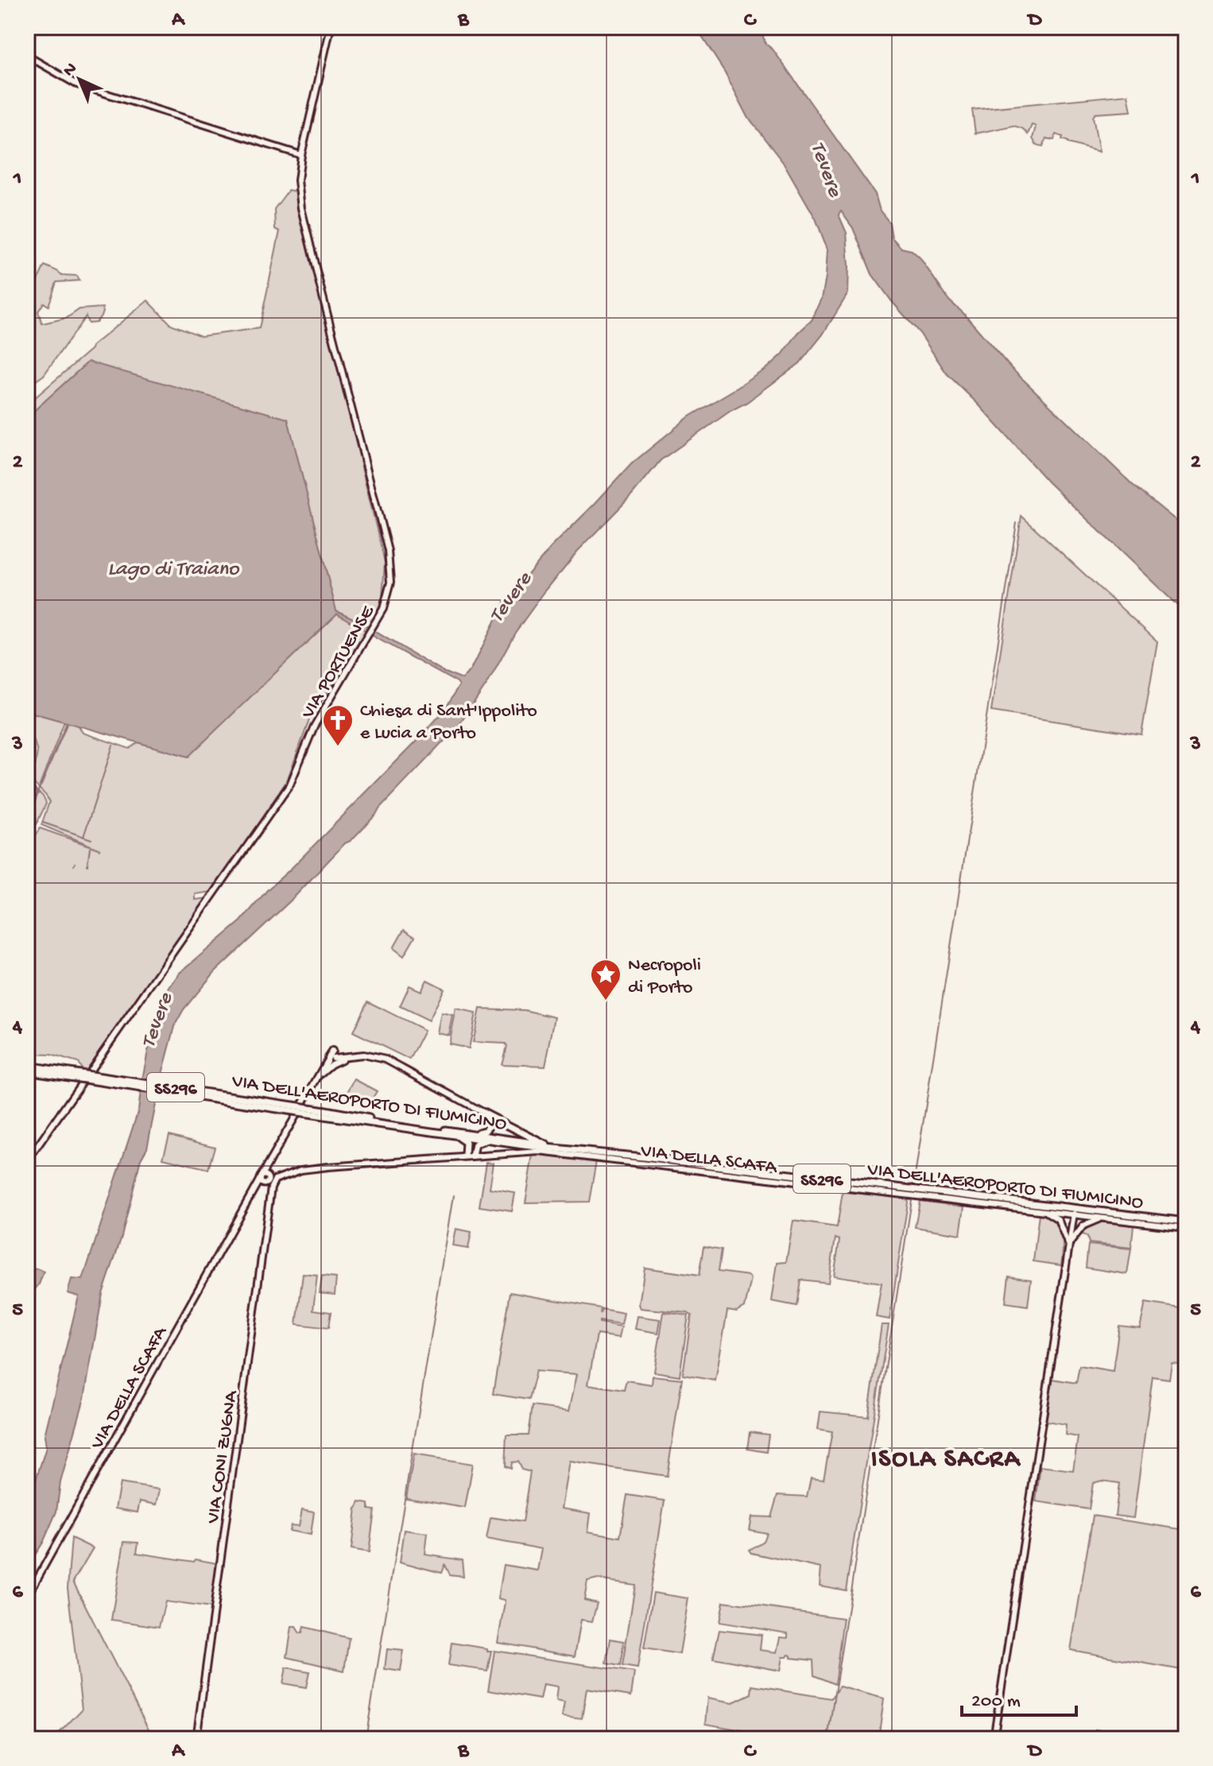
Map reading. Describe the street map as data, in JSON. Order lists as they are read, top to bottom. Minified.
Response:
{"streets":{"main road":["SS296","VIA DELL'AEROPORTO DI FIUMICINO"],"street":["VIA PORTUENSE","VIA DELLA SCAFA","VIA CONI ZUGNA"]},"crossings":[["VIA DELL'AEROPORTO DI FIUMICINO","VIA DELLA SCAFA"],["VIA DELLA SCAFA","VIA CONI ZUGNA"]],"districts":["ISOLA SACRA"],"water":["Tevere","Lago di Traiano"],"places":{"church":["Chiesa di Sant'Ippolito e Lucia a Porto"],"place":["Necropoli di Porto"]},"scale_bar":"200 m","north":"top left","grid":{"columns":["A","B","C","D"],"rows":["1","2","3","4","5","6"]}}
